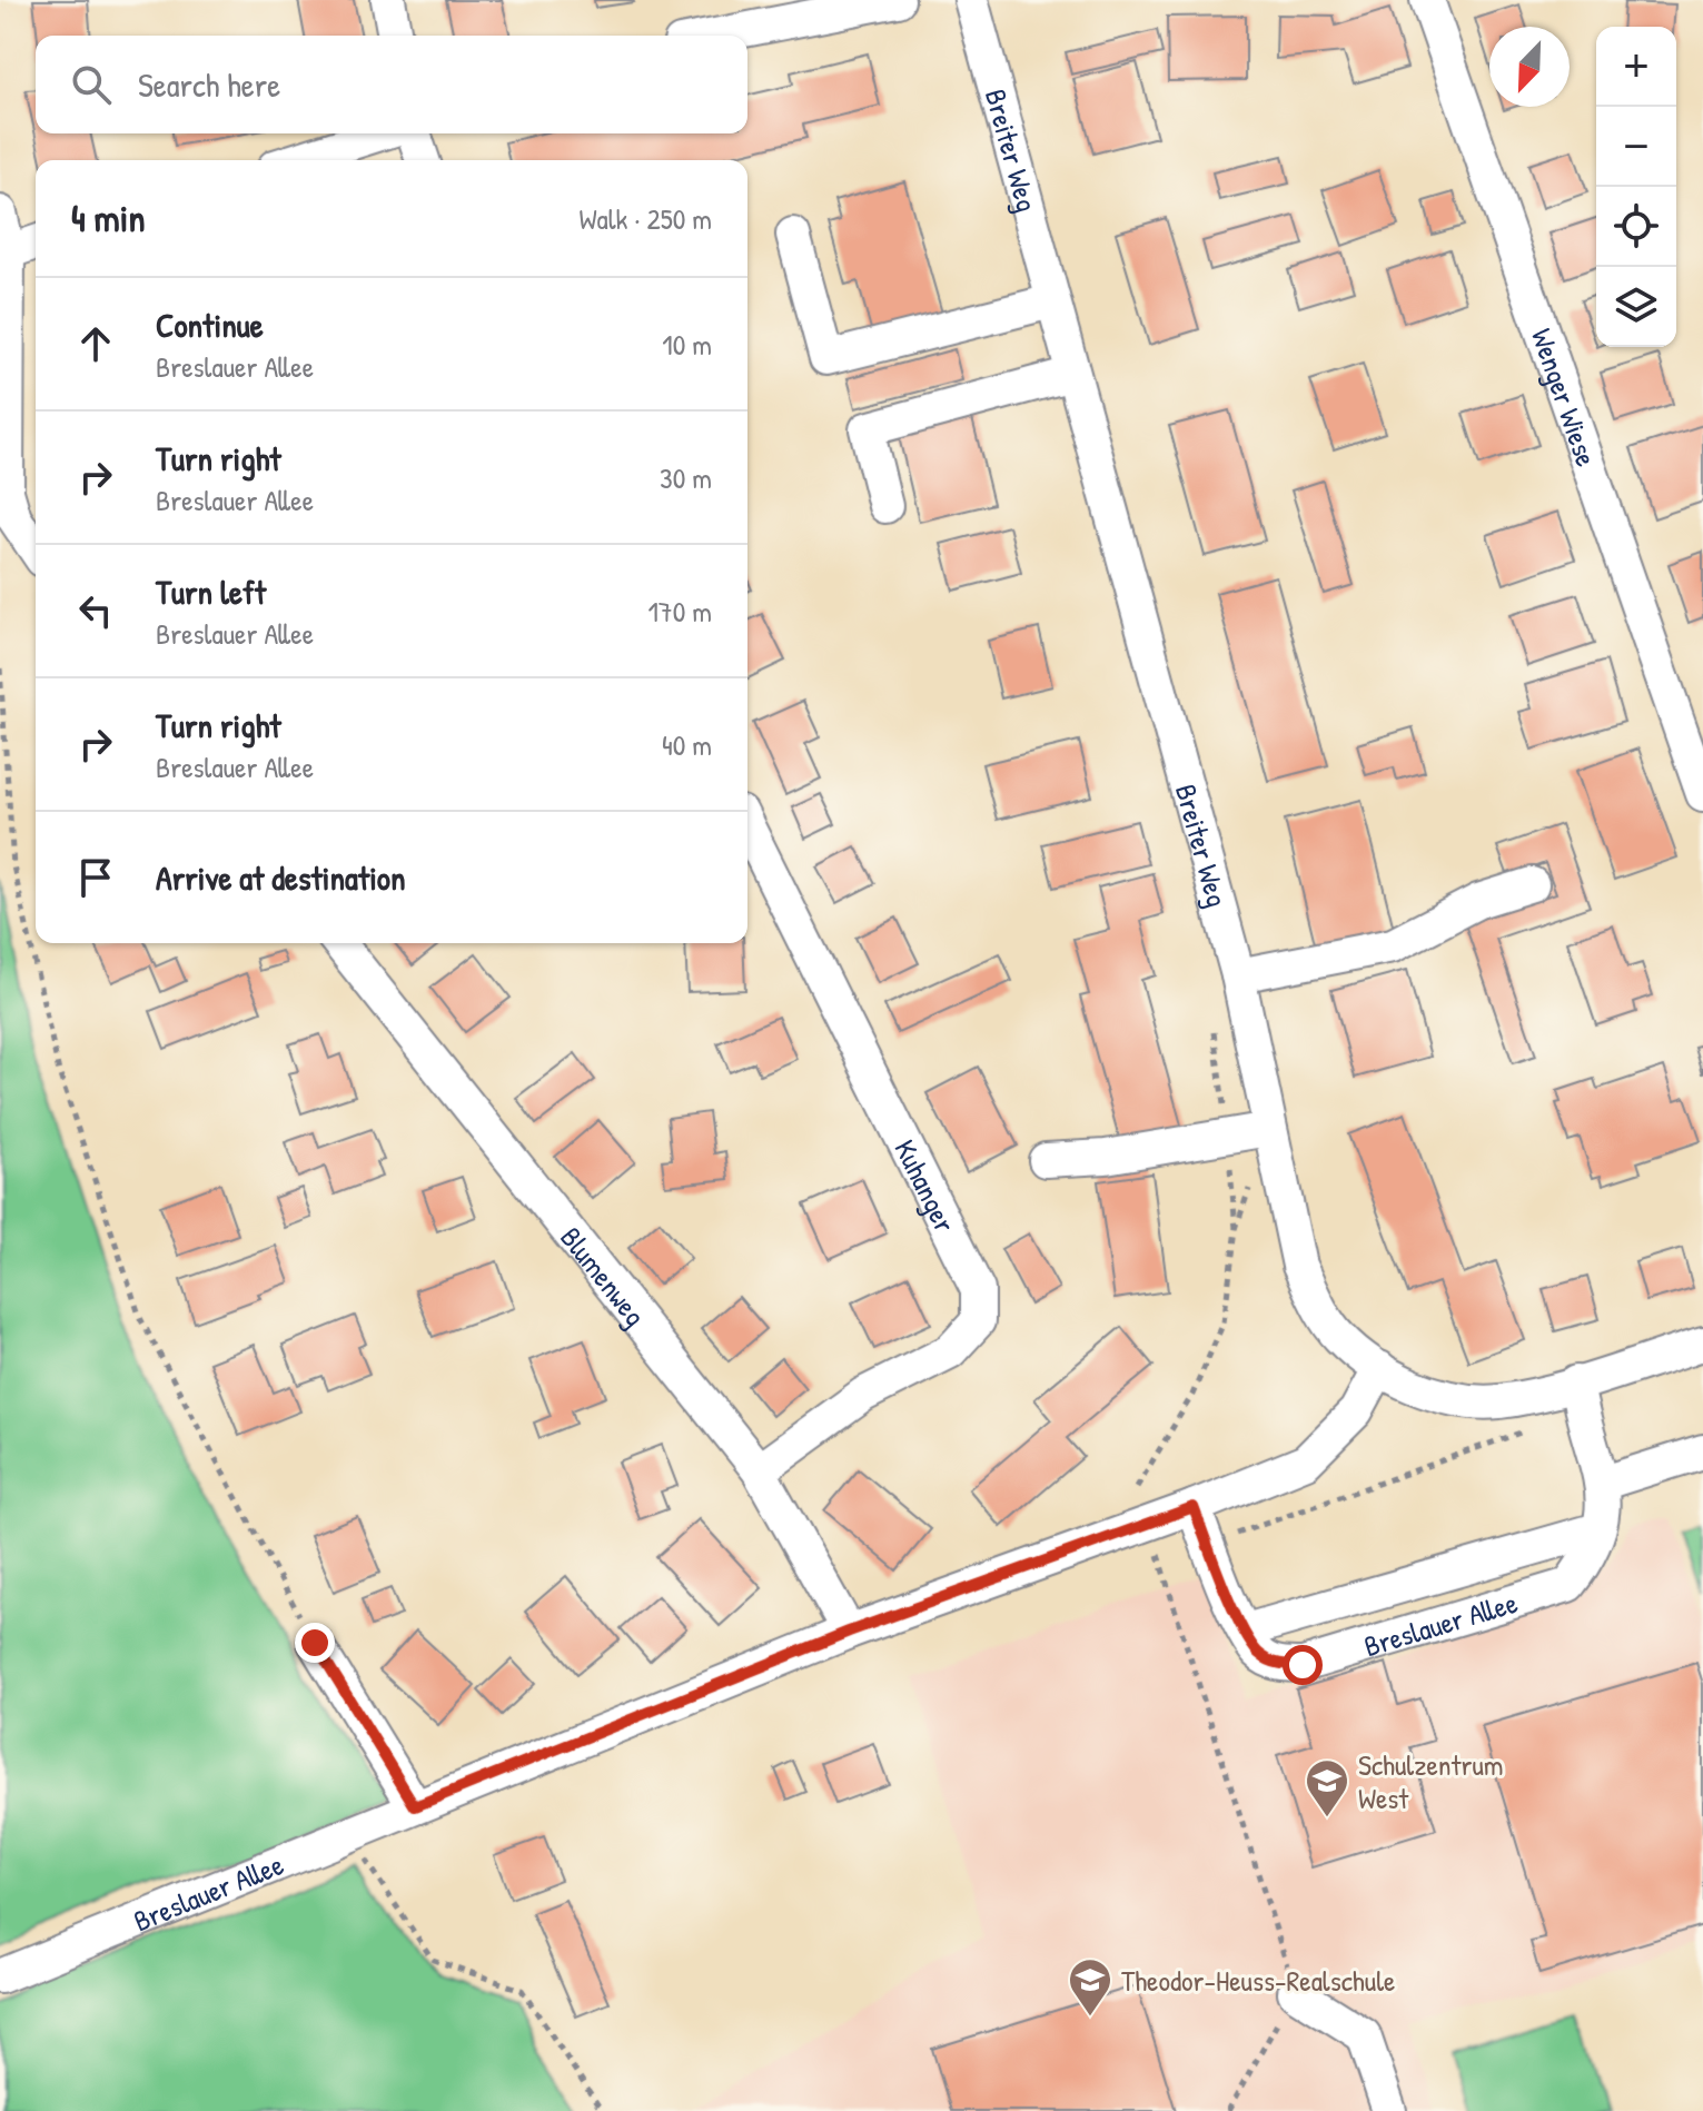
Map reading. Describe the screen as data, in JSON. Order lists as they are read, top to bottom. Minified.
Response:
{"streets":{"street":["Breiter Weg","Wenger Wiese","Kuhanger","Blumenweg","Breslauer Allee"]},"crossings":[["Breiter Weg","Breslauer Allee"],["Kuhanger","Blumenweg"],["Blumenweg","Breslauer Allee"]],"places":{"school or university":["Schulzentrum West","Theodor-Heuss-Realschule"]},"north":"bottom left","page":{"map_buttons":["+","−"],"search":"Search here","heading":["4 min","Walk · 250 m"],"list":[["Continue","Breslauer Allee","10 m"],["Turn right","Breslauer Allee","30 m"],["Turn left","Breslauer Allee","170 m"],["Turn right","Breslauer Allee","40 m"],"Arrive at destination"]}}
